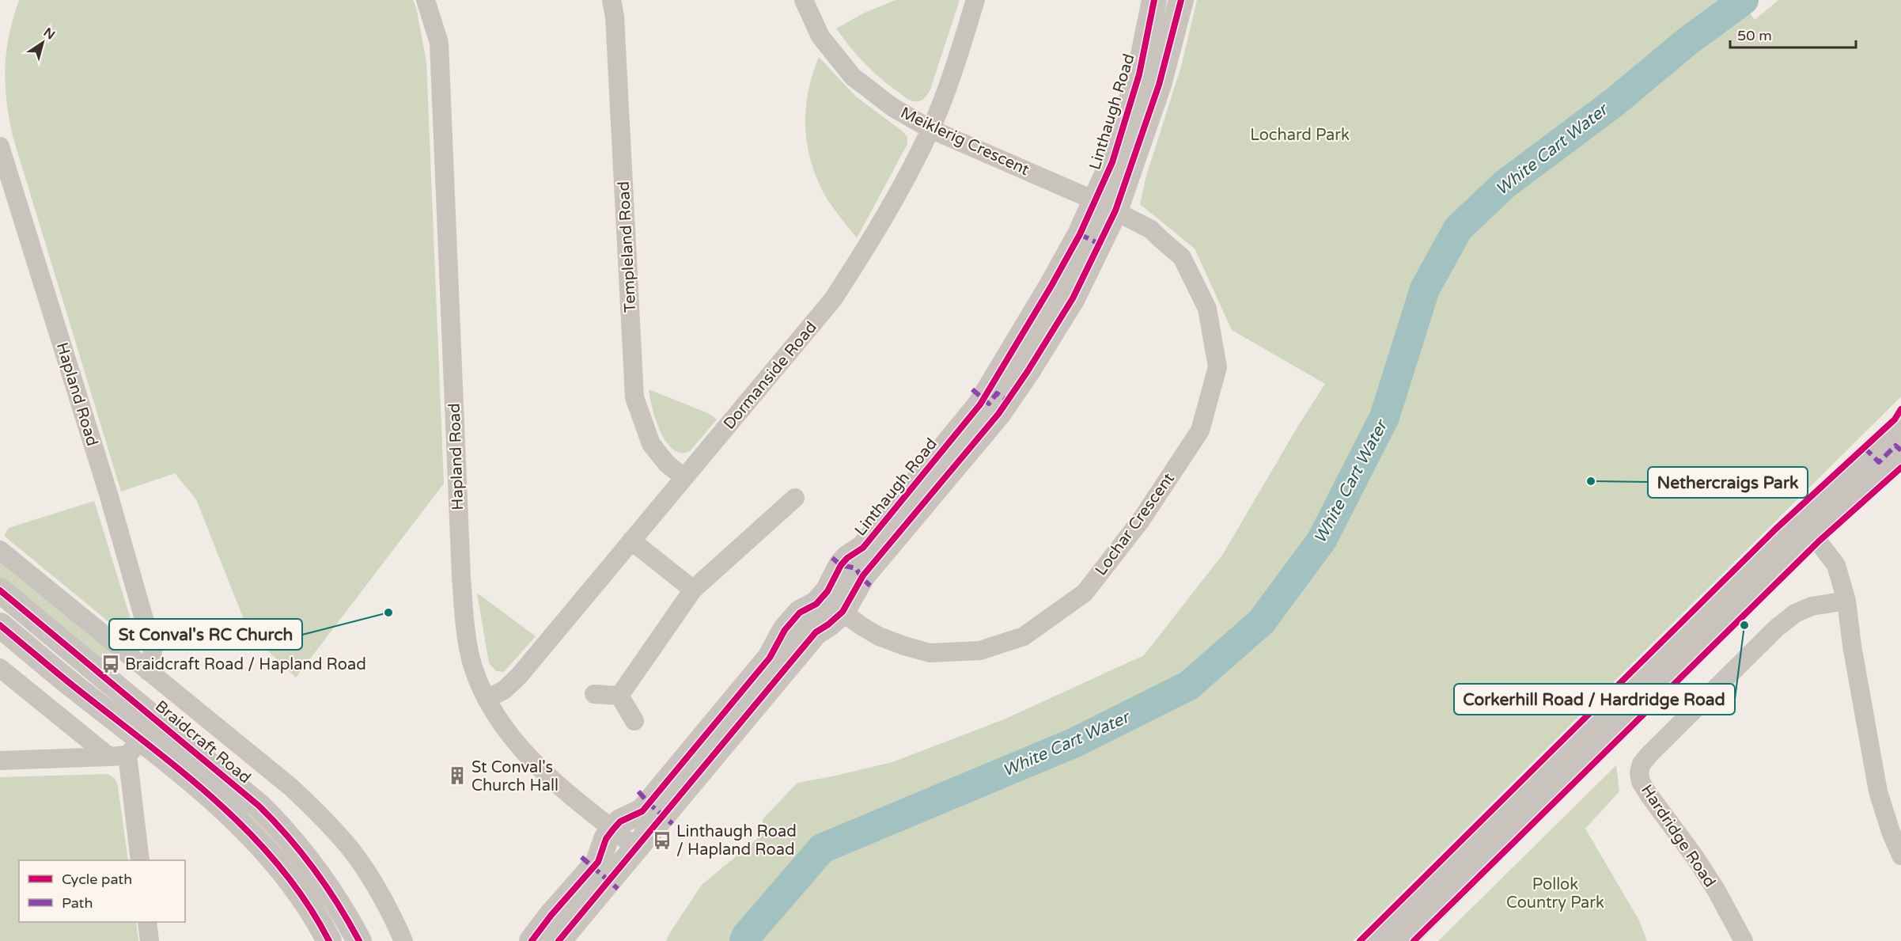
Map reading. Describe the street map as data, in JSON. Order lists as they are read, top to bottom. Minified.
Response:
{"streets":{"street":["Linthaugh Road","Meiklerig Crescent","Templeland Road","Dormanside Road","Hapland Road","Lochar Crescent","Braidcraft Road","Hardridge Road"]},"crossings":[["Linthaugh Road","Meiklerig Crescent"],["Linthaugh Road","Hapland Road"],["Linthaugh Road","Lochar Crescent"],["Meiklerig Crescent","Dormanside Road"],["Meiklerig Crescent","Lochar Crescent"],["Templeland Road","Dormanside Road"],["Dormanside Road","Hapland Road"],["Hapland Road","Braidcraft Road"]],"water":["White Cart Water"],"parks":["Lochard Park","Pollok Country Park"],"places":{"other":["Nethercraigs Park","St Conval's RC Church","Corkerhill Road / Hardridge Road"],"bus stop":["Braidcraft Road / Hapland Road","Linthaugh Road / Hapland Road"],"building":["St Conval's Church Hall"]},"legend":["Cycle path","Path"],"scale_bar":"50 m","north":"top right"}
